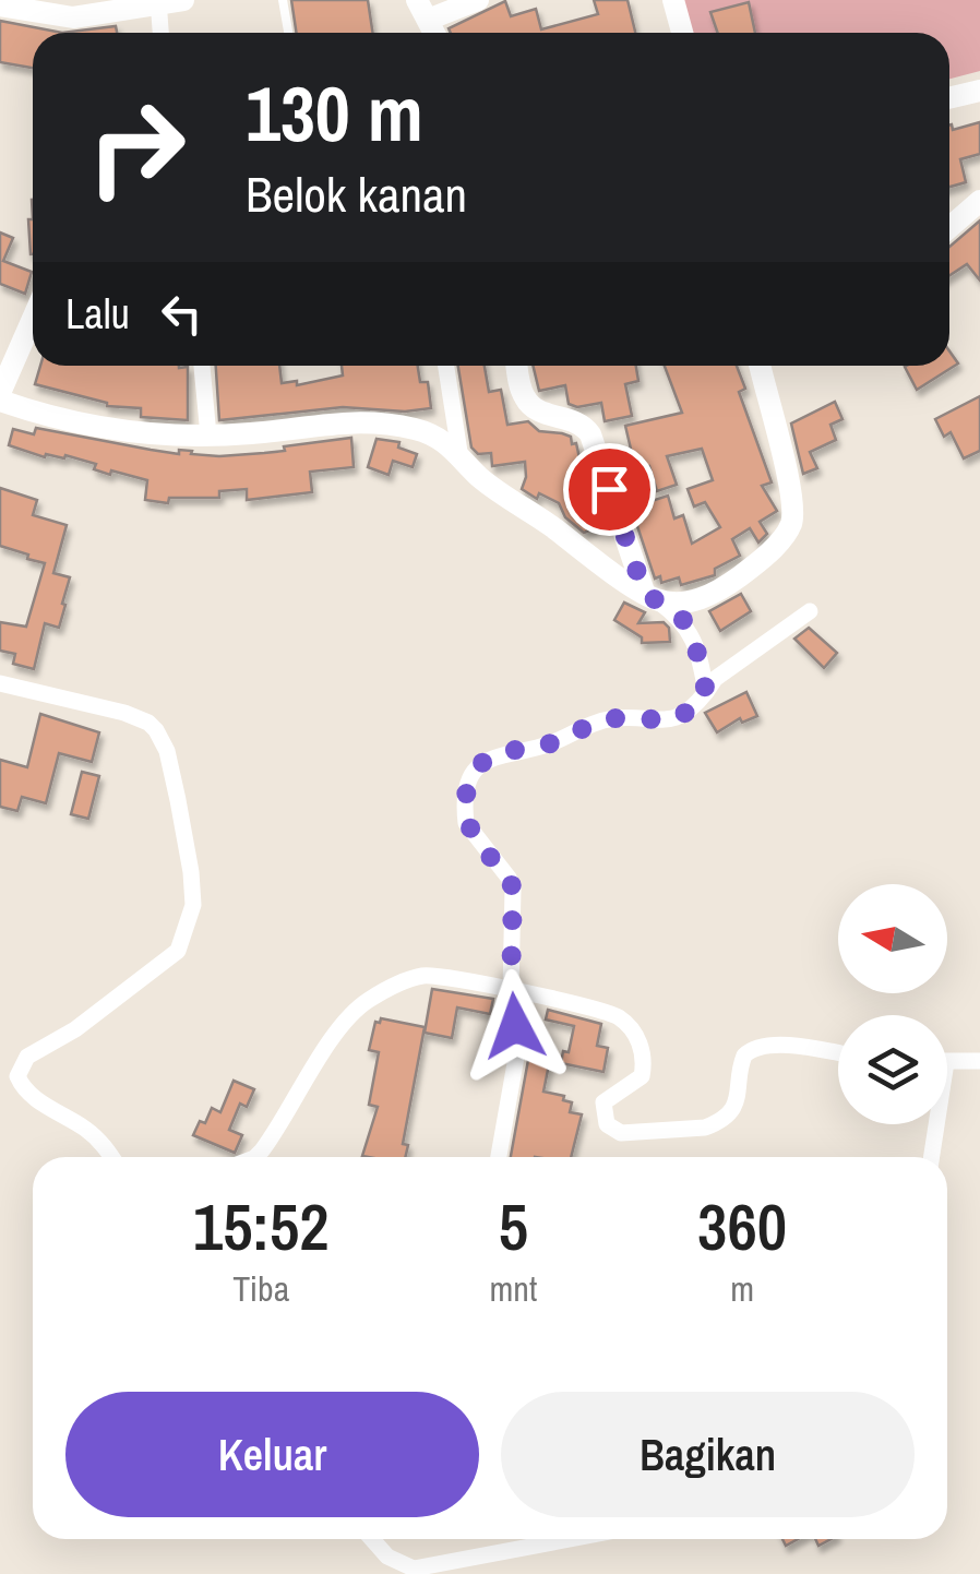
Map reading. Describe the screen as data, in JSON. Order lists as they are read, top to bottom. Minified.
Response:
{"north":"left","page":{"turn":["130 m","Belok kanan"],"then":"Lalu","eta":["15:52","Tiba","5","mnt","360","m"],"buttons":["Keluar","Bagikan"]}}
